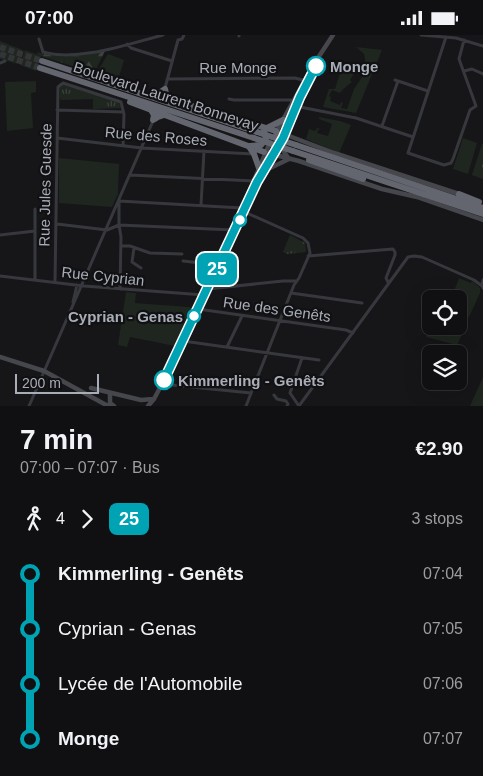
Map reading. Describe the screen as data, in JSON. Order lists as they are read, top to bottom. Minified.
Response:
{"streets":{"highway":["Boulevard Laurent Bonnevay"],"street":["Rue Monge","Rue des Roses","Rue Jules Guesde","Rue Cyprian","Rue des Genêts"]},"crossings":[["Rue des Roses","Rue Jules Guesde"],["Rue Jules Guesde","Rue Cyprian"]],"places":["Monge","Cyprian - Genas","Kimmerling - Genêts"],"lines":["bus line 25"],"scale_bar":"200 m","page":{"status":"07:00","on_map":"25","scale":"200 m","heading":["7 min","07:00 – 07:07 · Bus","€2.90"],"legs":["4","25","3 stops"],"list":[{"name":"Kimmerling - Genêts","value":"07:04"},{"name":"Cyprian - Genas","value":"07:05"},{"name":"Lycée de l'Automobile","value":"07:06"},{"name":"Monge","value":"07:07"}]}}
